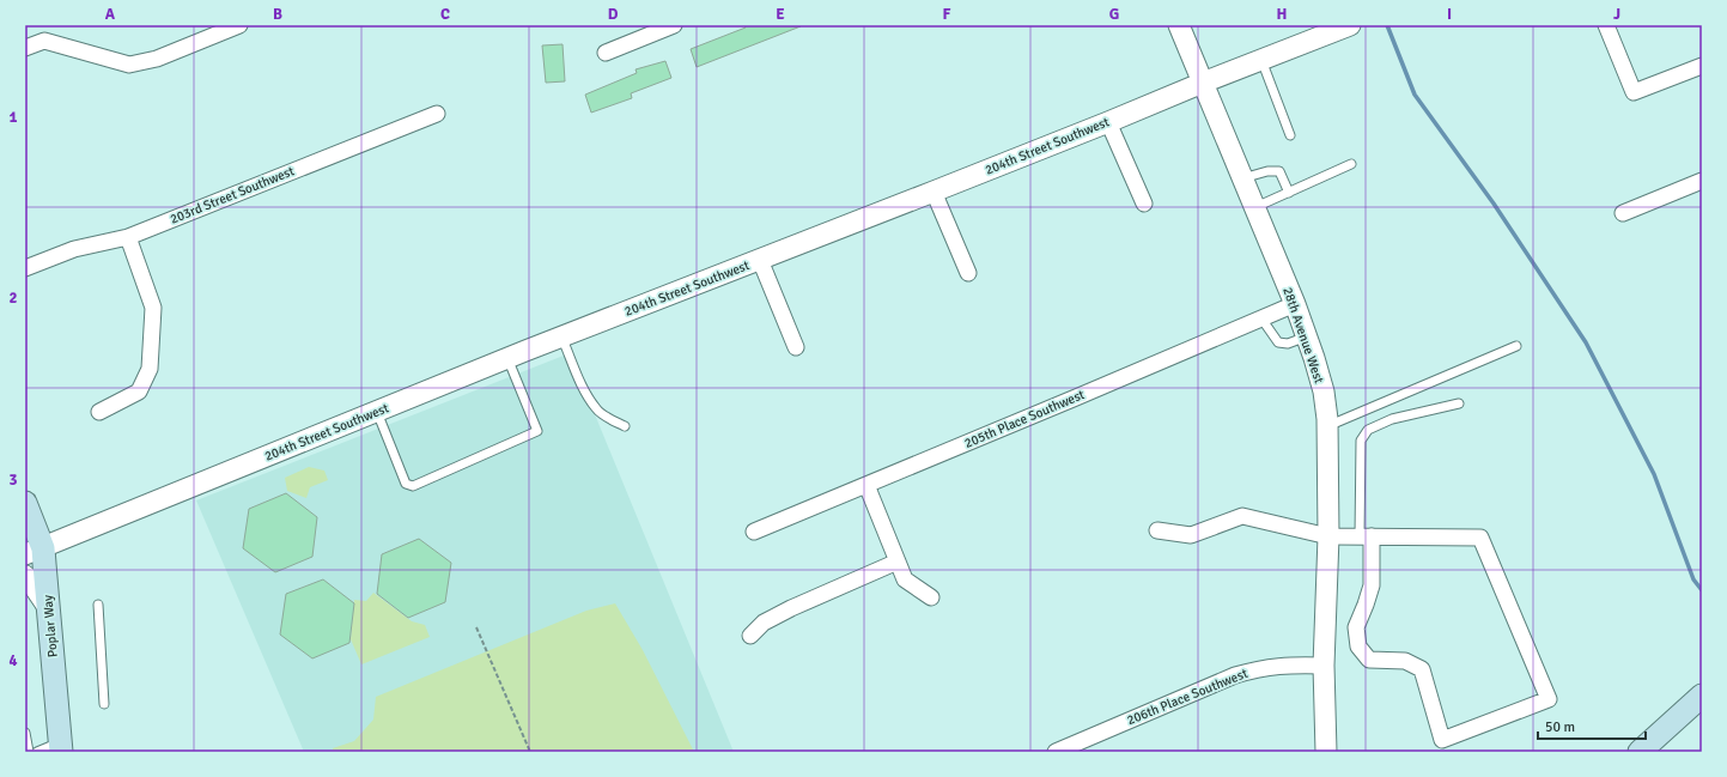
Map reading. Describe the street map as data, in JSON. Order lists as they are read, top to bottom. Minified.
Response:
{"streets":{"main road":["Poplar Way"],"street":["204th Street Southwest","203rd Street Southwest","28th Avenue West","205th Place Southwest","206th Place Southwest"]},"crossings":[["204th Street Southwest","28th Avenue West"],["204th Street Southwest","Poplar Way"],["28th Avenue West","205th Place Southwest"],["28th Avenue West","206th Place Southwest"]],"scale_bar":"50 m","grid":{"columns":["A","B","C","D","E","F","G","H","I","J"],"rows":["1","2","3","4"]}}
